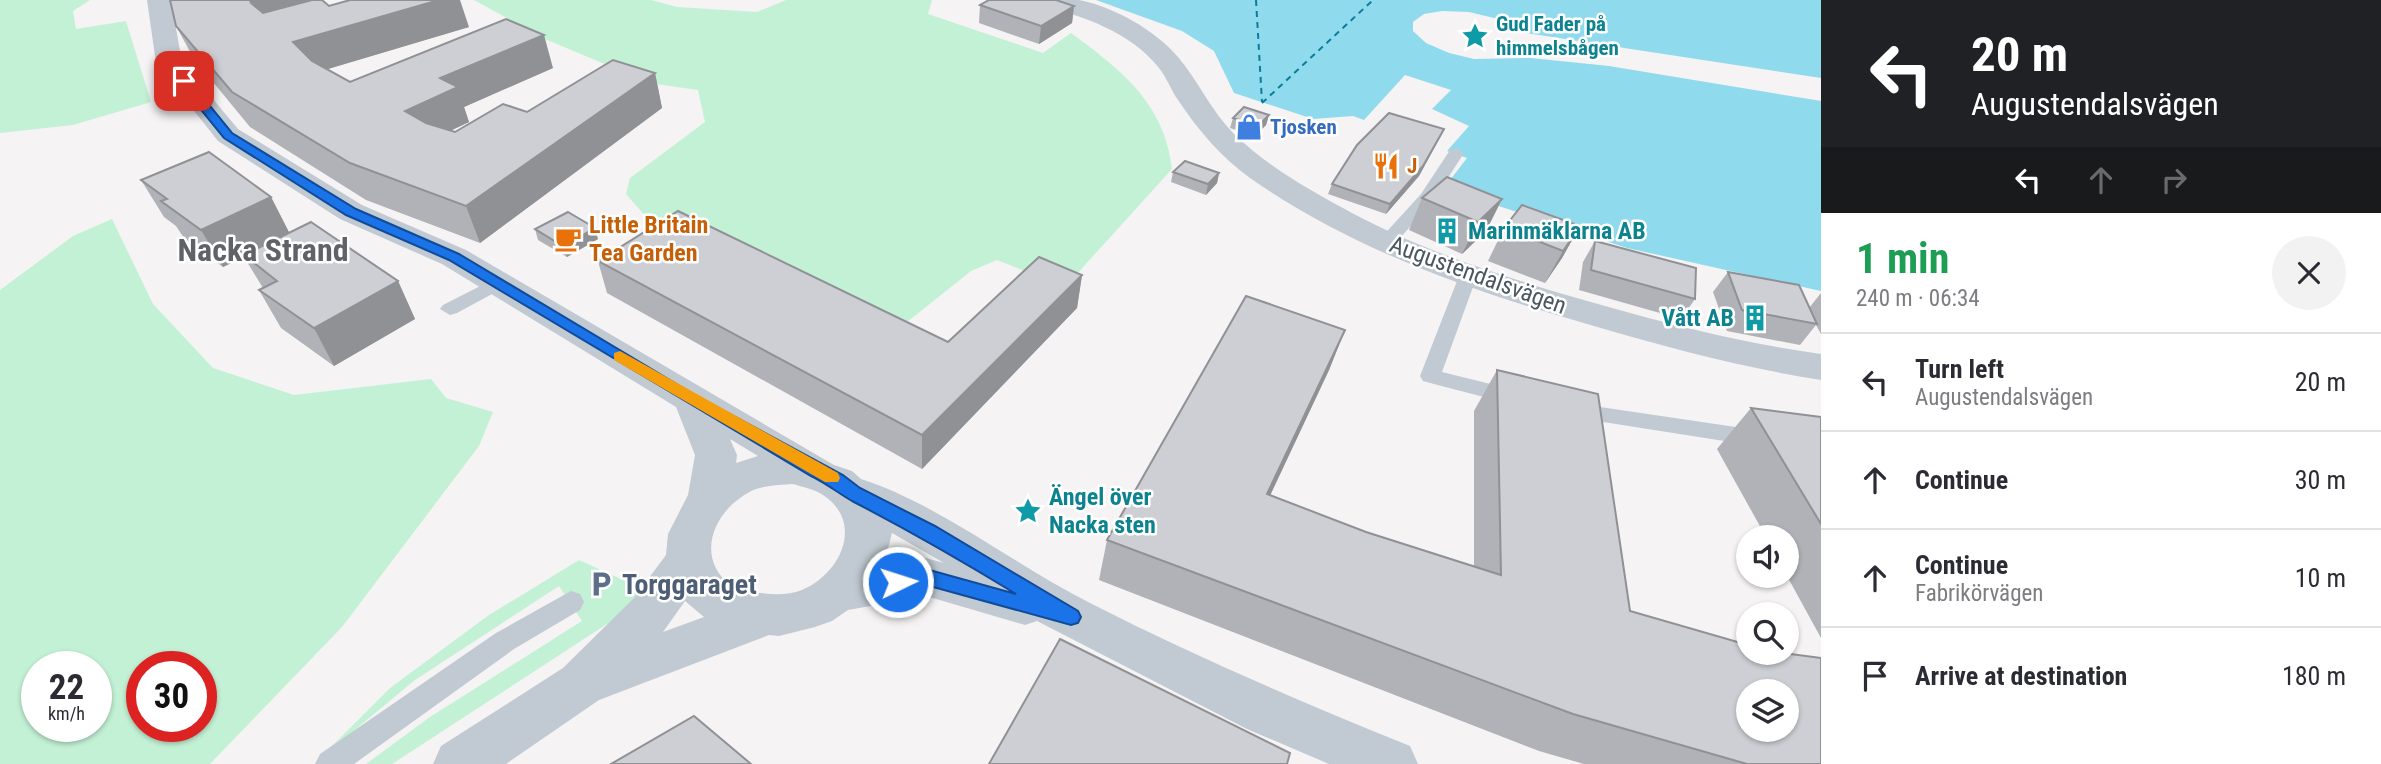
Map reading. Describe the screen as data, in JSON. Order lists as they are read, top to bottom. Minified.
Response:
{"streets":{"street":["Augustendalsvägen"]},"districts":["Nacka Strand"],"places":{"place":["Gud Fader på himmelsbågen","Ängel över Nacka sten"],"shop":["Tjosken"],"restaurant":["J"],"building":["Marinmäklarna AB","Vått AB"],"cafe":["Little Britain Tea Garden"],"parking":["Torggaraget"]},"page":{"turn":["20 m","Augustendalsvägen"],"heading":["1 min","240 m · 06:34"],"list":[{"name":"Turn left","note":"Augustendalsvägen","value":"20 m"},{"name":"Continue","value":"30 m"},{"name":"Continue","note":"Fabrikörvägen","value":"10 m"},{"name":"Arrive at destination","value":"180 m"}],"speed":"22 km/h","limit":"30"}}
